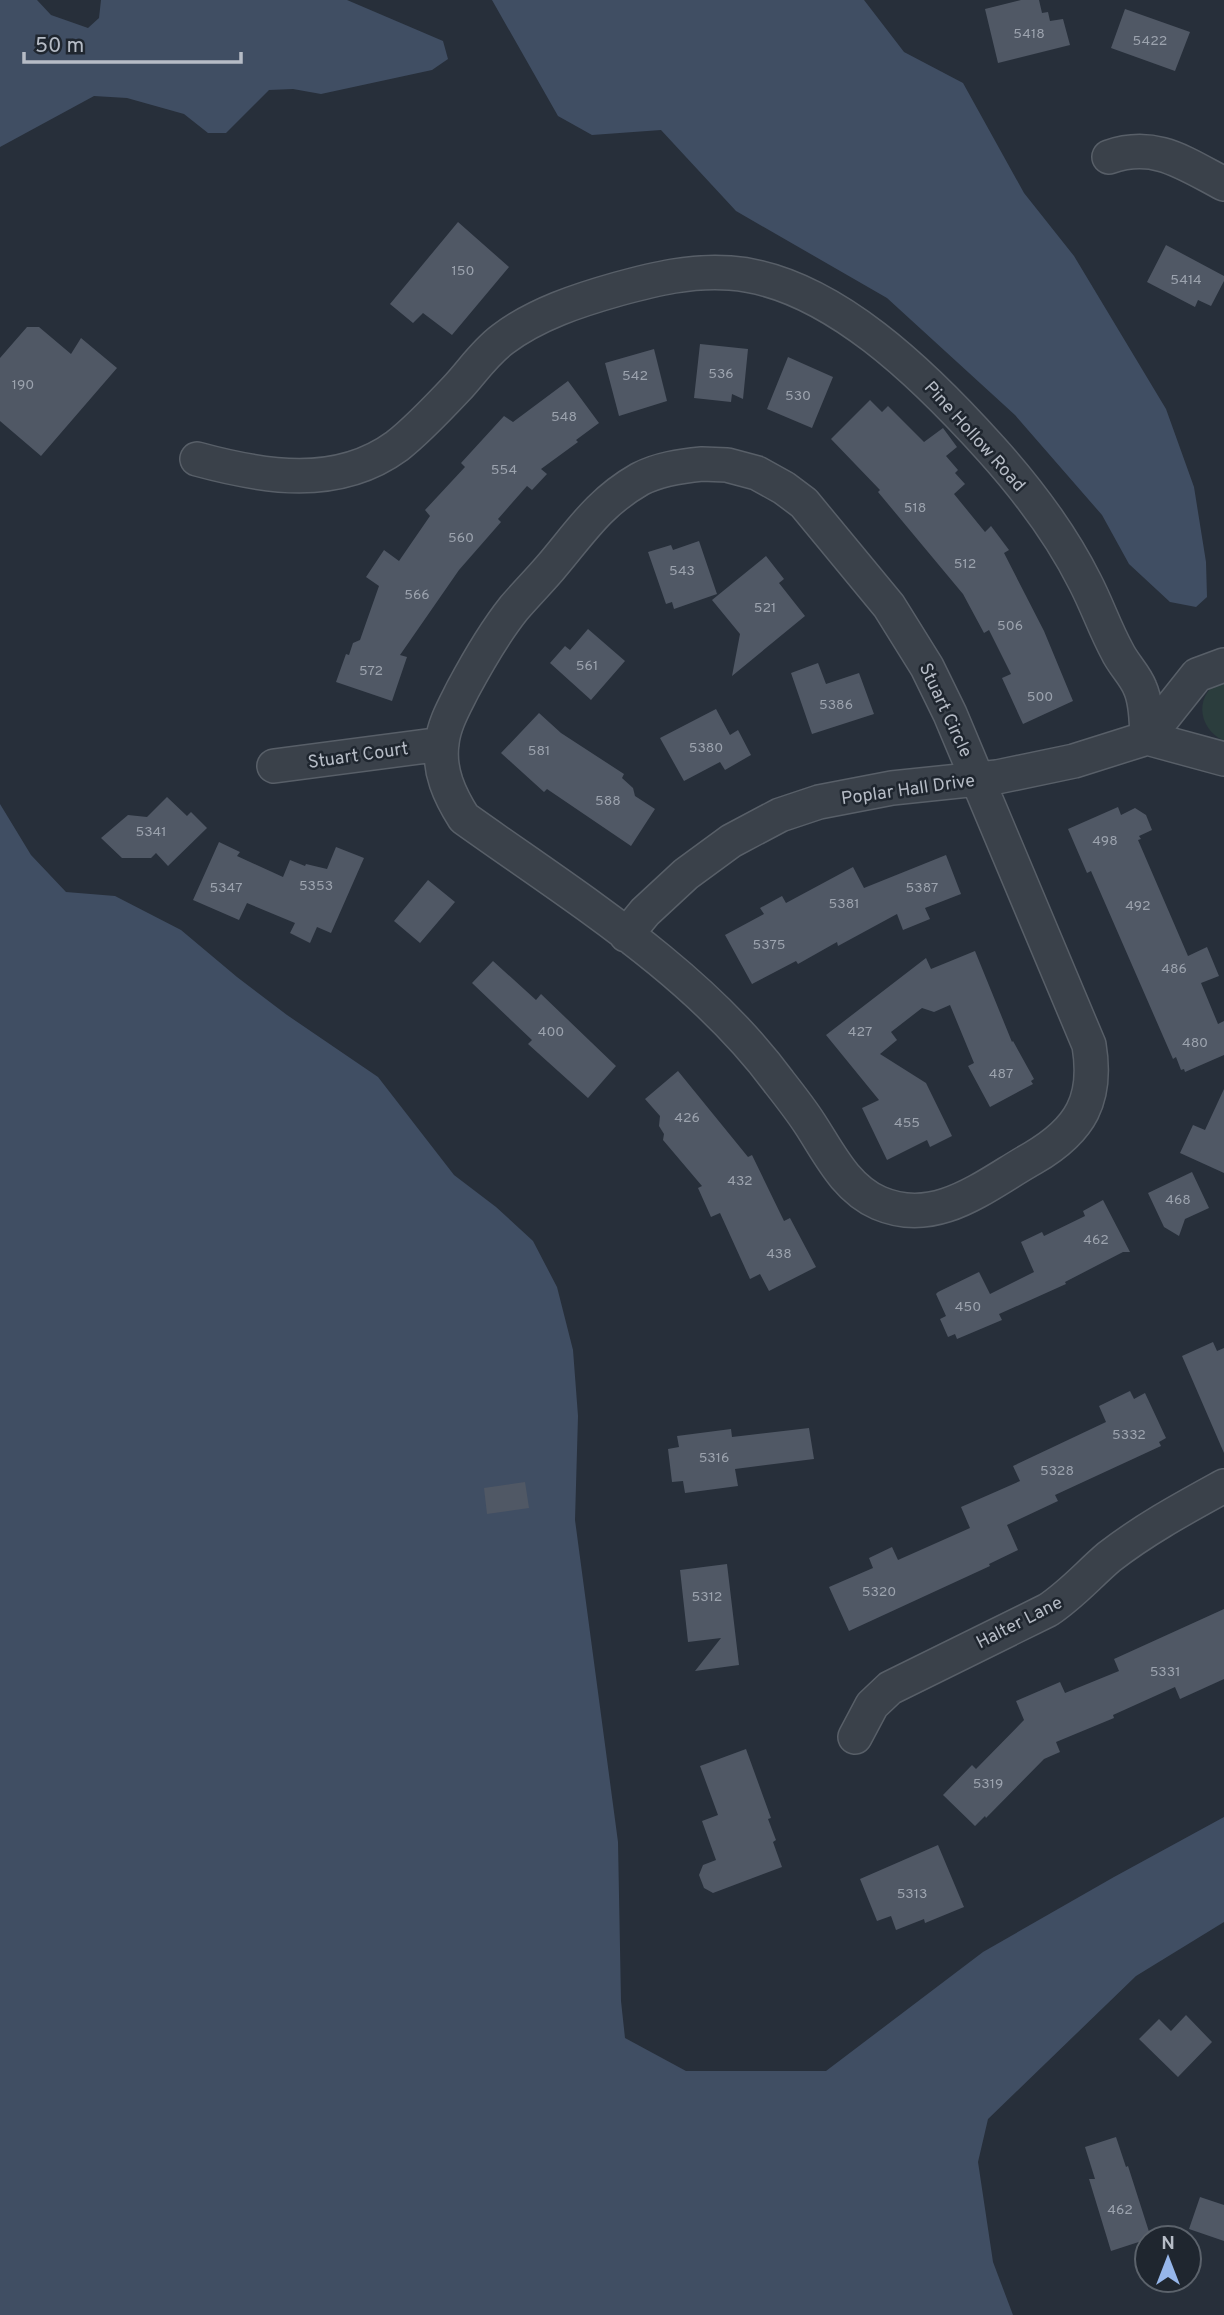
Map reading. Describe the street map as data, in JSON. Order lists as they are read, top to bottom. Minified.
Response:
{"streets":{"street":["Pine Hollow Road","Stuart Circle","Stuart Court","Poplar Hall Drive","Halter Lane"]},"crossings":[["Pine Hollow Road","Poplar Hall Drive"],["Stuart Circle","Stuart Court"],["Stuart Circle","Poplar Hall Drive"]],"house_numbers":["5418","5422","150","5414","536","542","190","530","548","554","518","560","512","543","566","521","506","561","572","500","5386","5380","581","588","5341","498","5353","5347","5387","5381","492","5375","486","400","427","480","487","426","455","432","468","462","438","450","5332","5316","5328","5320","5312","5331","5319","5313","462"],"scale_bar":"50 m","north":"top"}
